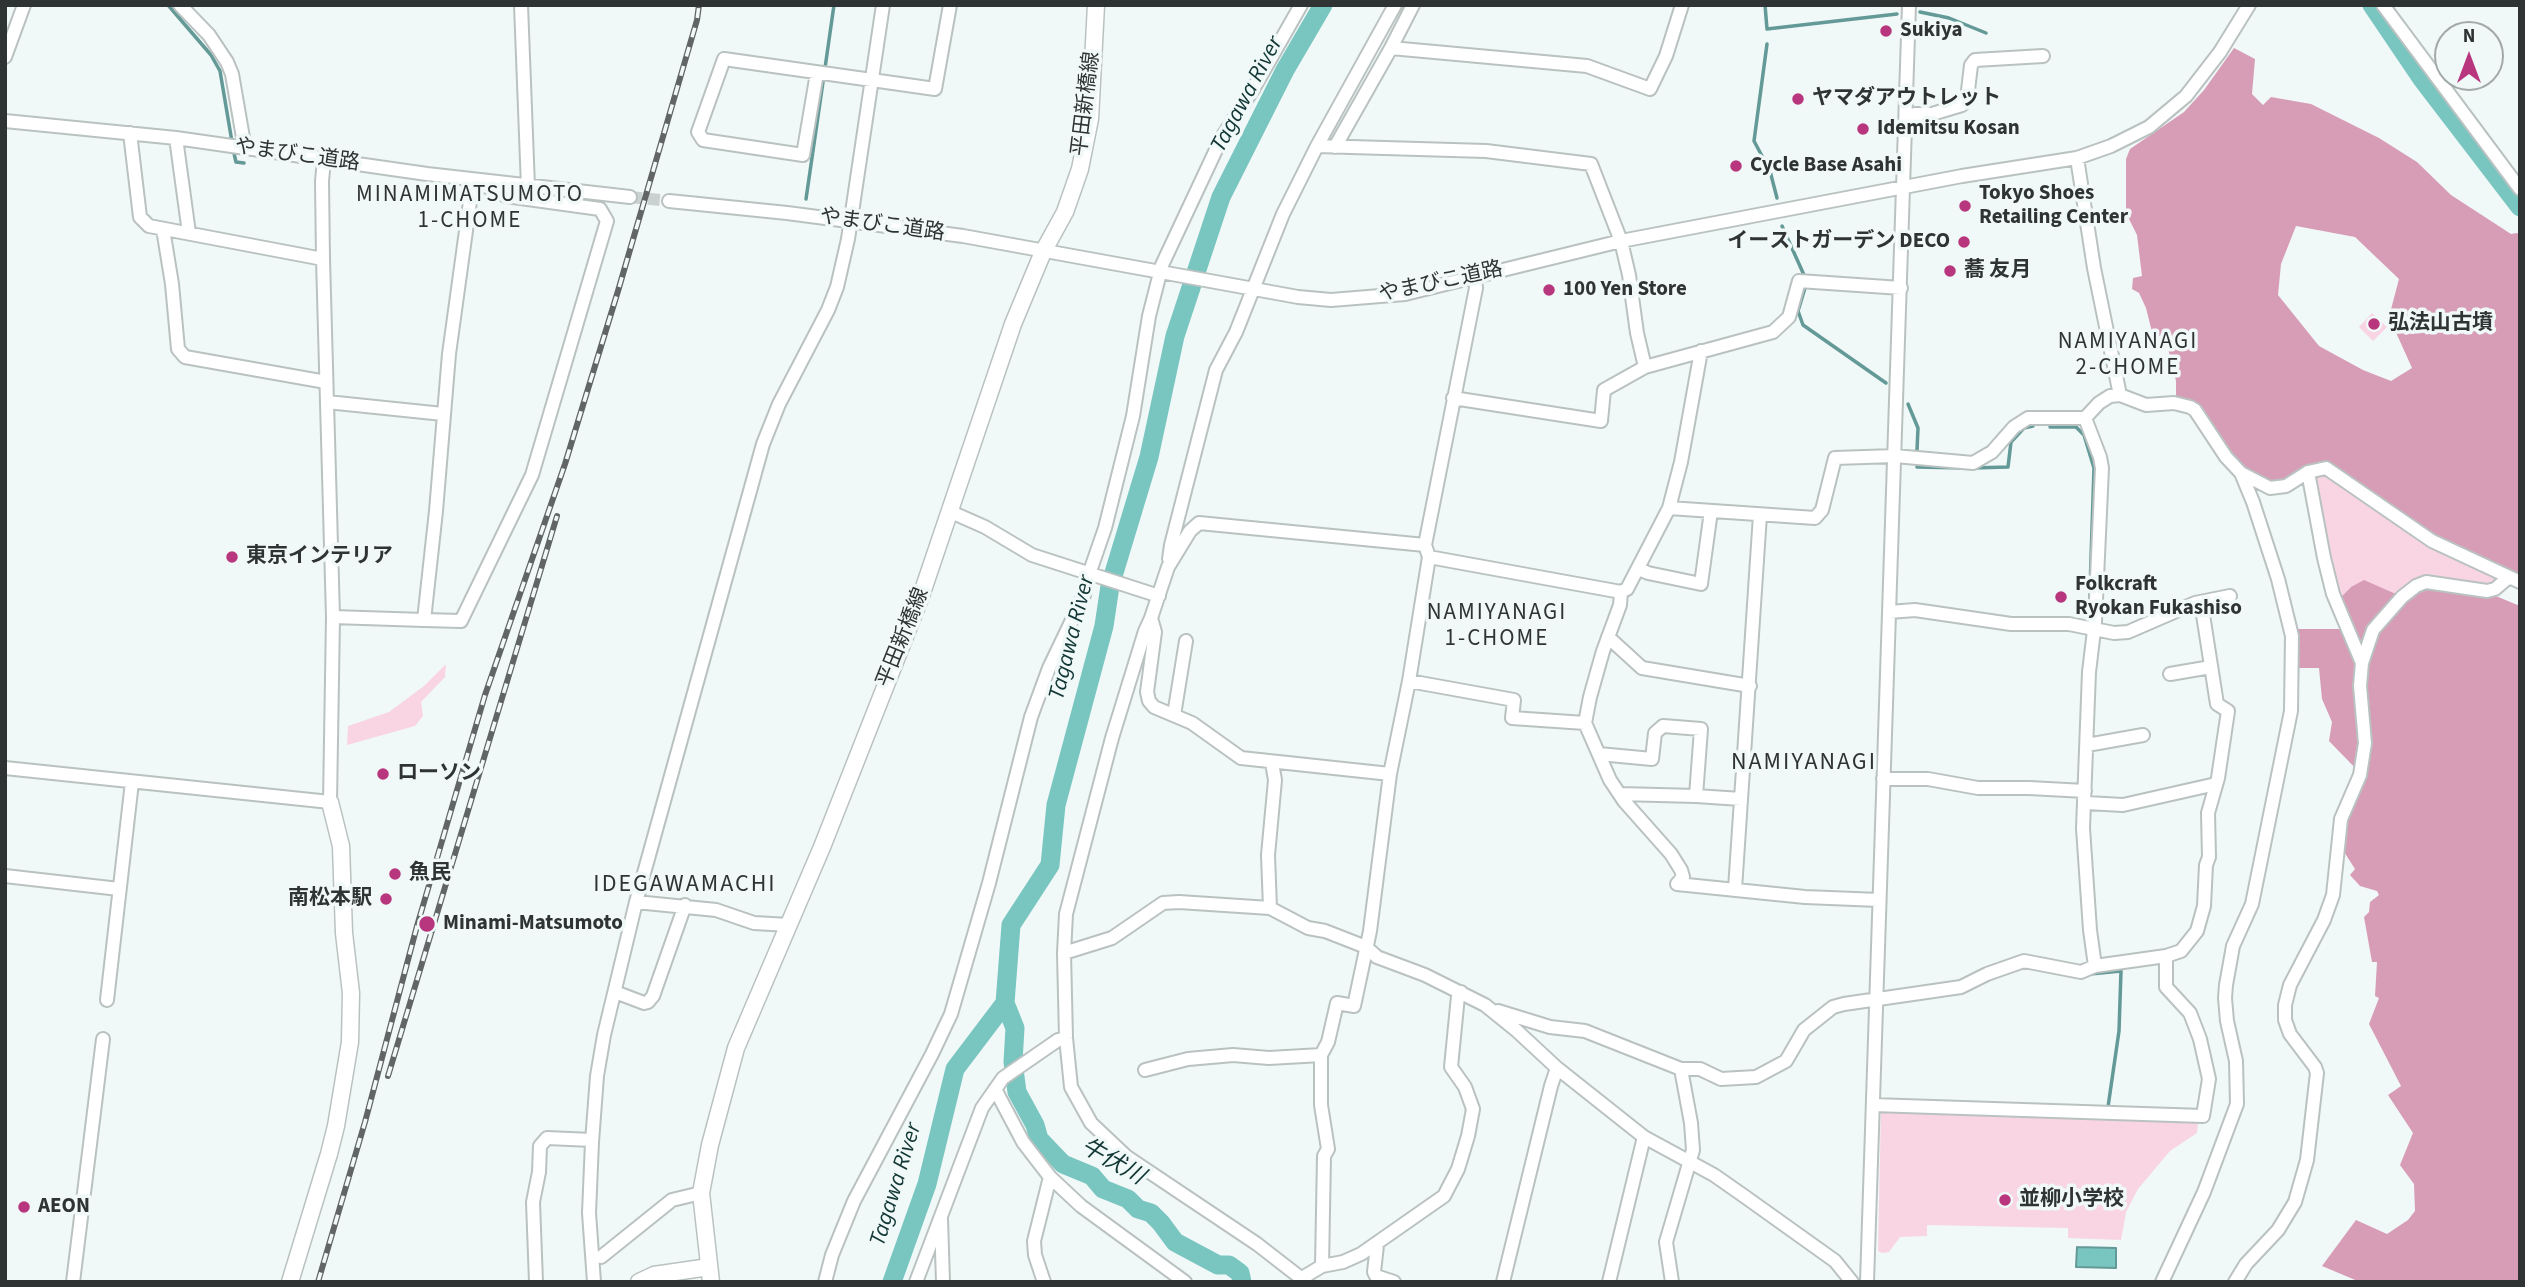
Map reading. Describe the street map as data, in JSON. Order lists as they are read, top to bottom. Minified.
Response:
{"streets":{"main road":["平田新橋線"],"street":["やまびこ道路"]},"crossings":[["平田新橋線","やまびこ道路"]],"districts":["MINAMIMATSUMOTO 1-CHOME","NAMIYANAGI 2-CHOME","NAMIYANAGI 1-CHOME","NAMIYANAGI","IDEGAWAMACHI"],"water":["Tagawa River","牛伏川"],"places":["Sukiya","ヤマダアウトレット","Idemitsu Kosan","Cycle Base Asahi","Tokyo Shoes Retailing Center","イーストガーデン DECO","蕎 友月","100 Yen Store","弘法山古墳","東京インテリア","Folkcraft Ryokan Fukashiso","ローソン","魚民","南松本駅","Minami-Matsumoto","並柳小学校","AEON"],"north":"top"}
